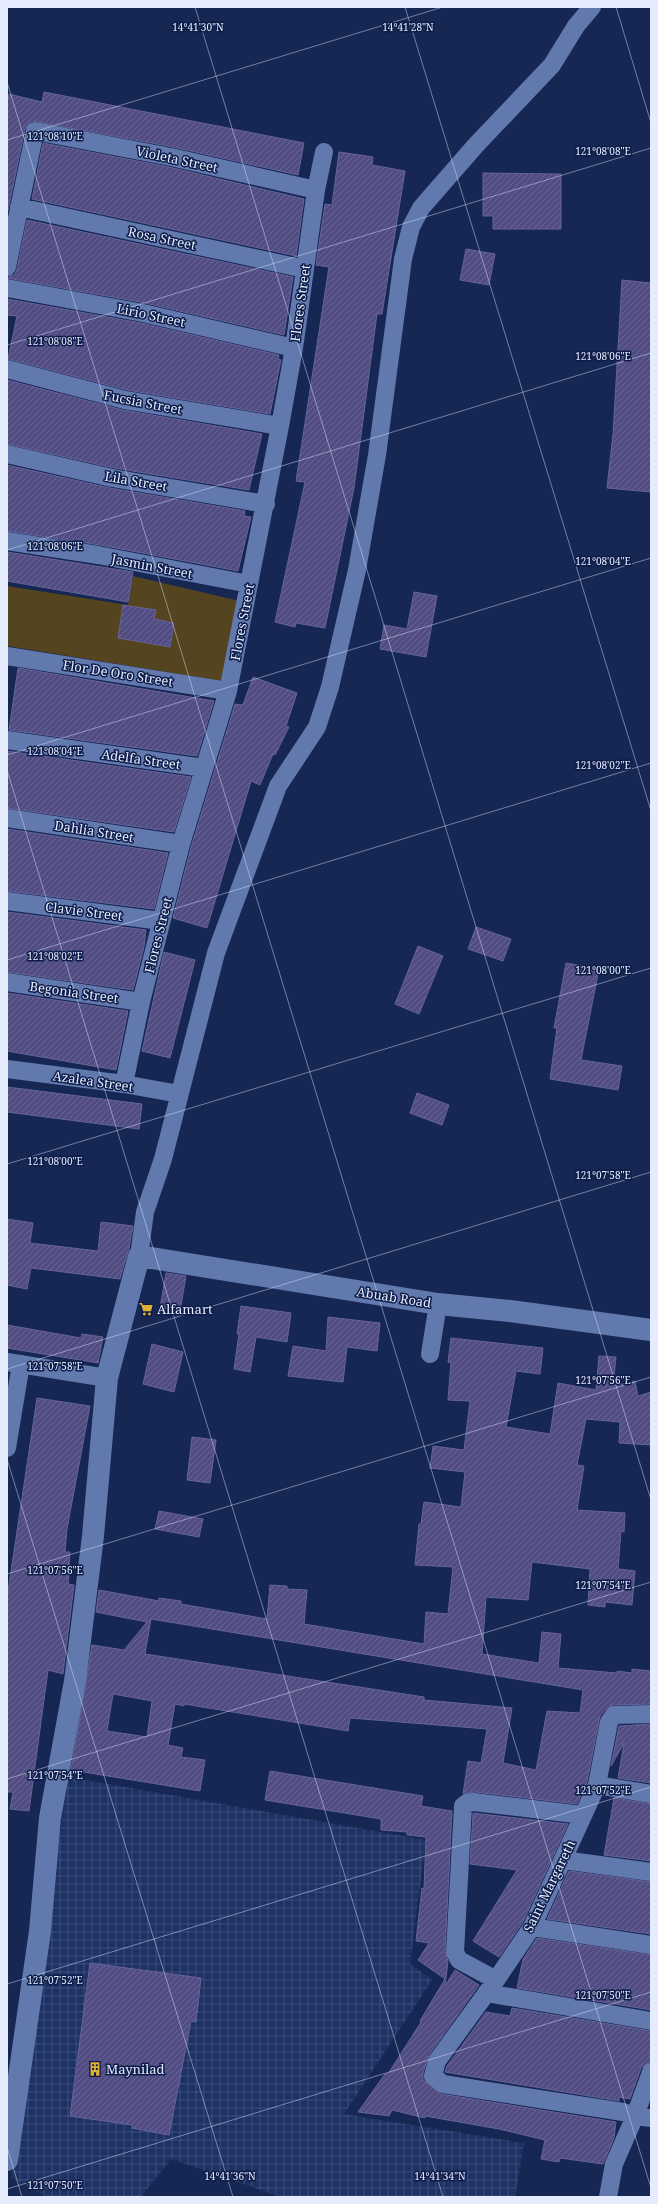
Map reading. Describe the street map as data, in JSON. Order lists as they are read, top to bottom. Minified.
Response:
{"streets":{"street":["Violeta Street","Rosa Street","Flores Street","Lirio Street","Fucsia Street","Lila Street","Jasmin Street","Flor De Oro Street","Adelfa Street","Dahlia Street","Clavie Street","Begonia Street","Azalea Street","Abuab Road","Saint Margareth"]},"crossings":[["Violeta Street","Rosa Street"],["Violeta Street","Flores Street"],["Rosa Street","Flores Street"],["Flores Street","Lirio Street"],["Flores Street","Fucsia Street"],["Flores Street","Lila Street"],["Flores Street","Jasmin Street"],["Flores Street","Flor De Oro Street"],["Flores Street","Adelfa Street"],["Flores Street","Dahlia Street"],["Flores Street","Clavie Street"],["Flores Street","Begonia Street"],["Flores Street","Azalea Street"]],"places":{"supermarket":["Alfamart"],"building":["Maynilad"]},"coordinates":["14°41'30\"N","14°41'28\"N","121°08'10\"E","121°08'08\"E","121°08'06\"E","121°08'04\"E","121°08'02\"E","121°08'00\"E","121°07'58\"E","121°07'56\"E","121°07'54\"E","121°07'52\"E","121°07'50\"E","14°41'36\"N","14°41'34\"N"]}
